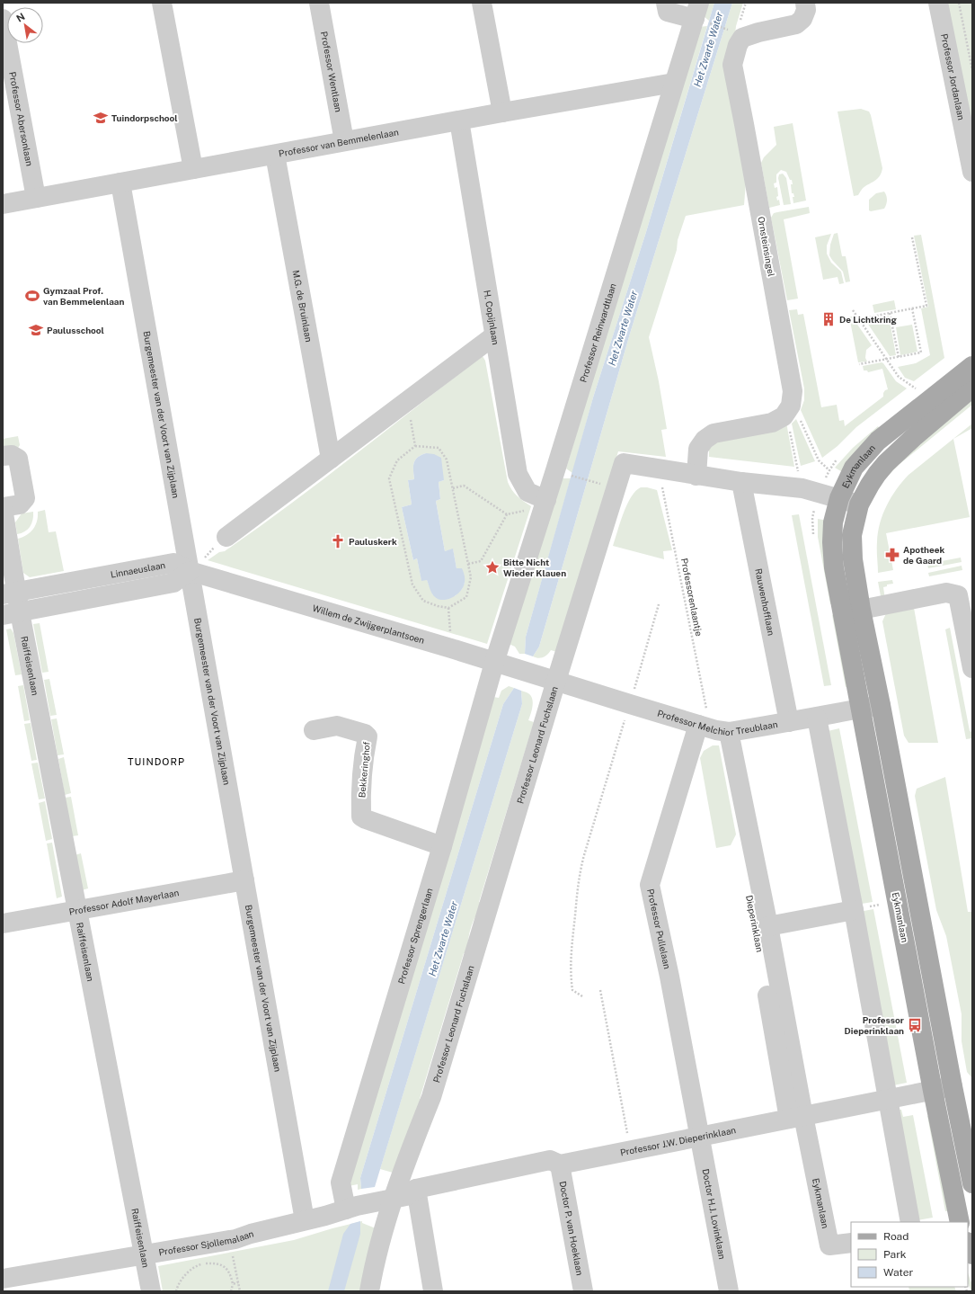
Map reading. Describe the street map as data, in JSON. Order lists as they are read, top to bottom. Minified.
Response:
{"streets":{"main road":["Eykmanlaan"],"street":["Professor Wentlaan","Professor Jordanlaan","Professor Abersonlaan","Professor van Bemmelenlaan","Ornsteinsingel","M.G. de Bruinlaan","H. Copijnlaan","Professor Reinwardtlaan","Burgemeester van der Voort van Zijplaan","Linnaeuslaan","Rauwenhofflaan","Willem de Zwijgerplantsoen","Raiffeisenlaan","Professor Melchior Treublaan","Professor Leonard Fuchslaan","Bekkeringhof","Professor Adolf Mayerlaan","Dieperinklaan","Professor Pullelaan","Professor Sprengerlaan","Professor J.W. Dieperinklaan","Doctor H.J. Lovinklaan","Doctor P. van Hoeklaan","Professor Sjollemalaan"],"path":["Professorenlaantje"]},"crossings":[["Professor Wentlaan","Professor van Bemmelenlaan"],["Professor Abersonlaan","Professor van Bemmelenlaan"],["Professor van Bemmelenlaan","M.G. de Bruinlaan"],["Professor van Bemmelenlaan","H. Copijnlaan"],["Professor van Bemmelenlaan","Professor Reinwardtlaan"],["Professor van Bemmelenlaan","Burgemeester van der Voort van Zijplaan"],["H. Copijnlaan","Professor Reinwardtlaan"],["Professor Reinwardtlaan","Willem de Zwijgerplantsoen"],["Professor Reinwardtlaan","Professor Sprengerlaan"],["Burgemeester van der Voort van Zijplaan","Linnaeuslaan"],["Burgemeester van der Voort van Zijplaan","Willem de Zwijgerplantsoen"],["Burgemeester van der Voort van Zijplaan","Professor Adolf Mayerlaan"],["Burgemeester van der Voort van Zijplaan","Professor Sjollemalaan"],["Eykmanlaan","Professorenlaantje"],["Eykmanlaan","Professor Melchior Treublaan"],["Eykmanlaan","Dieperinklaan"],["Eykmanlaan","Professor Pullelaan"],["Eykmanlaan","Professor J.W. Dieperinklaan"],["Linnaeuslaan","Willem de Zwijgerplantsoen"],["Professorenlaantje","Professor Melchior Treublaan"],["Professorenlaantje","Professor Leonard Fuchslaan"],["Professorenlaantje","Dieperinklaan"],["Professorenlaantje","Professor Pullelaan"],["Rauwenhofflaan","Professor Melchior Treublaan"],["Willem de Zwijgerplantsoen","Professor Melchior Treublaan"],["Willem de Zwijgerplantsoen","Professor Leonard Fuchslaan"],["Willem de Zwijgerplantsoen","Professor Sprengerlaan"],["Raiffeisenlaan","Professor Adolf Mayerlaan"],["Raiffeisenlaan","Professor Sjollemalaan"],["Professor Melchior Treublaan","Professor Leonard Fuchslaan"],["Professor Melchior Treublaan","Dieperinklaan"],["Professor Melchior Treublaan","Professor Pullelaan"],["Professor Leonard Fuchslaan","Professor J.W. Dieperinklaan"],["Professor Leonard Fuchslaan","Professor Sjollemalaan"],["Bekkeringhof","Professor Sprengerlaan"],["Dieperinklaan","Professor Pullelaan"],["Dieperinklaan","Professor J.W. Dieperinklaan"],["Professor Pullelaan","Professor J.W. Dieperinklaan"],["Professor Pullelaan","Doctor H.J. Lovinklaan"],["Professor Sprengerlaan","Professor Sjollemalaan"],["Professor J.W. Dieperinklaan","Doctor H.J. Lovinklaan"],["Professor J.W. Dieperinklaan","Doctor P. van Hoeklaan"],["Professor J.W. Dieperinklaan","Professor Sjollemalaan"]],"districts":["TUINDORP"],"water":["Het Zwarte Water"],"places":{"school or university":["Tuindorpschool","Paulusschool"],"sports":["Gymzaal Prof. van Bemmelenlaan"],"building":["De Lichtkring"],"church":["Pauluskerk"],"pharmacy":["Apotheek de Gaard"],"place":["Bitte Nicht Wieder Klauen"],"bus stop":["Professor Dieperinklaan"]},"legend":["Road","Park","Water"],"north":"top left"}
